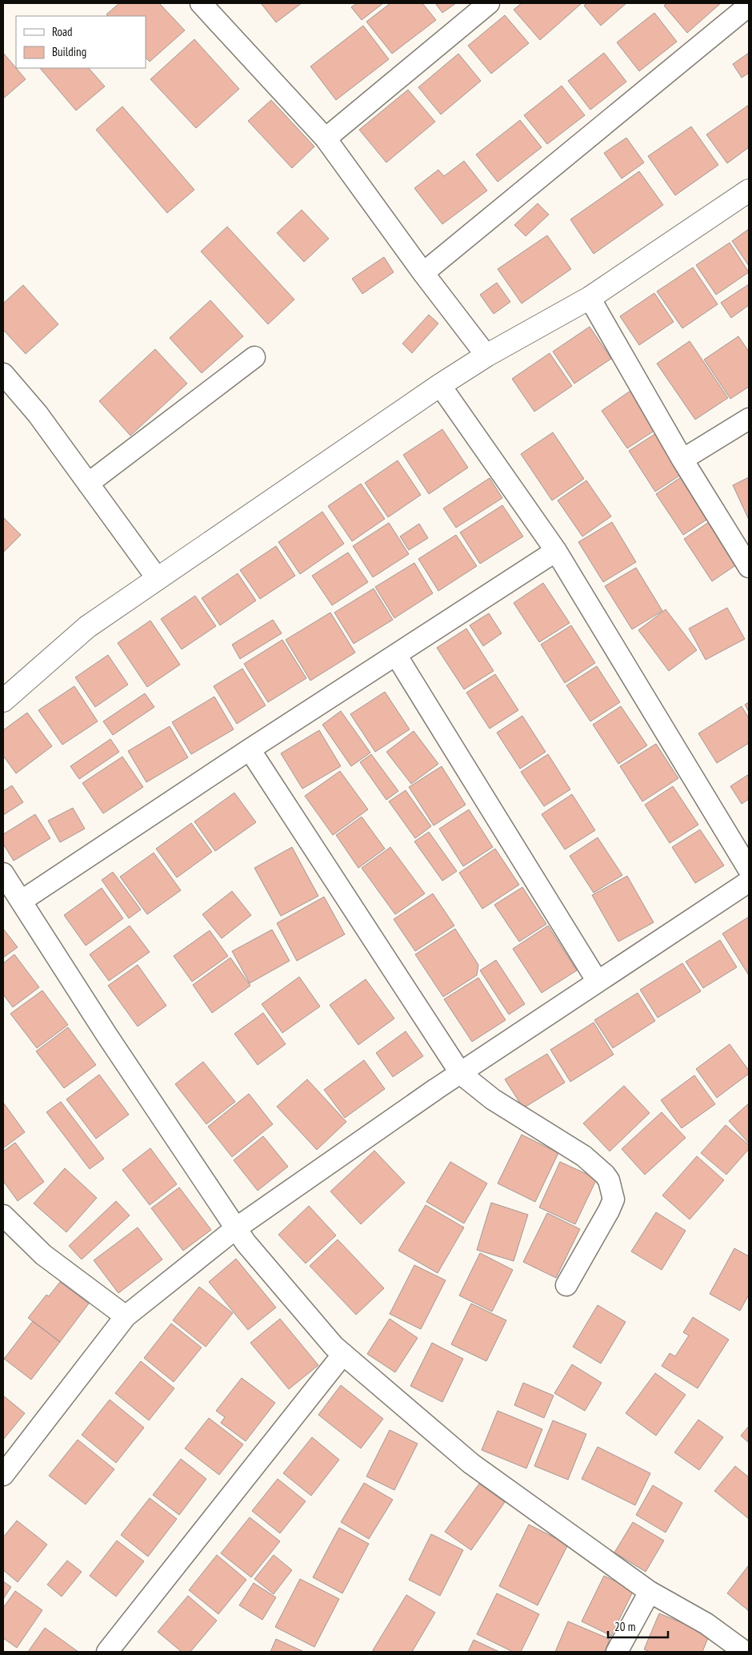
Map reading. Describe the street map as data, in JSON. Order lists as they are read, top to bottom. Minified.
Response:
{"legend":["Road","Building"],"scale_bar":"20 m"}
